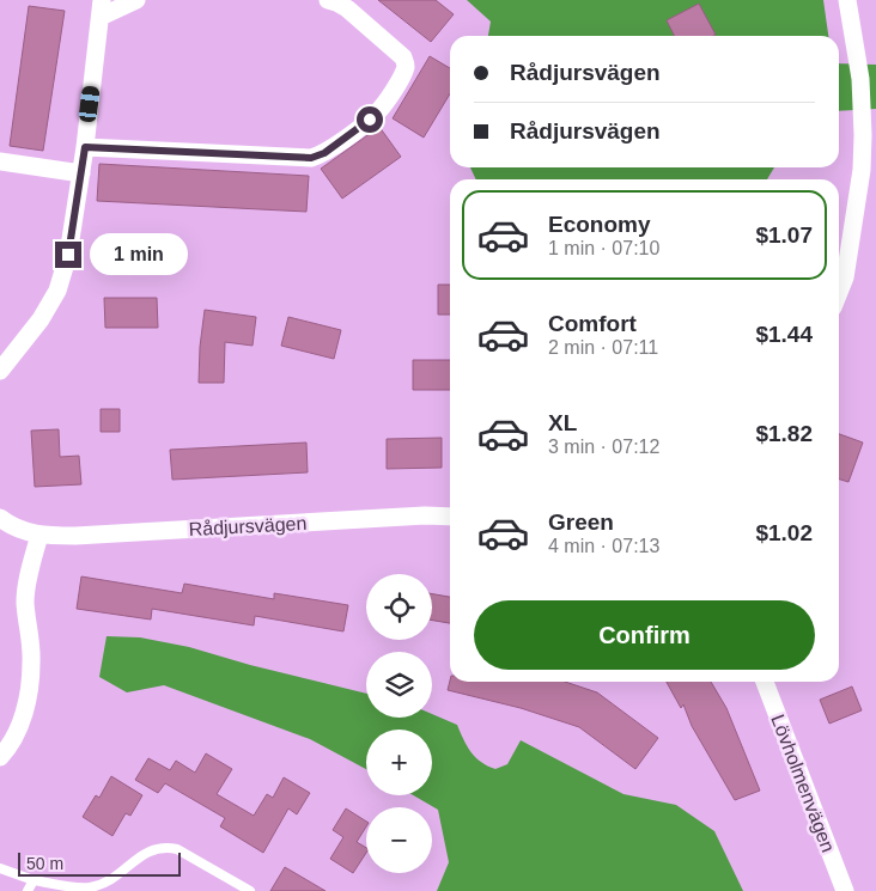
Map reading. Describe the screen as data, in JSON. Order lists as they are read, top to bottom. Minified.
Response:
{"streets":{"street":["Rådjursvägen","Lövholmenvägen"]},"scale_bar":"50 m","page":{"banner":["Rådjursvägen","Rådjursvägen"],"list":[{"name":"Economy","note":"1 min · 07:10","value":"$1.07"},{"name":"Comfort","note":"2 min · 07:11","value":"$1.44"},{"name":"XL","note":"3 min · 07:12","value":"$1.82"},{"name":"Green","note":"4 min · 07:13","value":"$1.02"}],"bubble":"1 min","map_buttons":["+","−"],"buttons":"Confirm","scale":"50 m"}}
